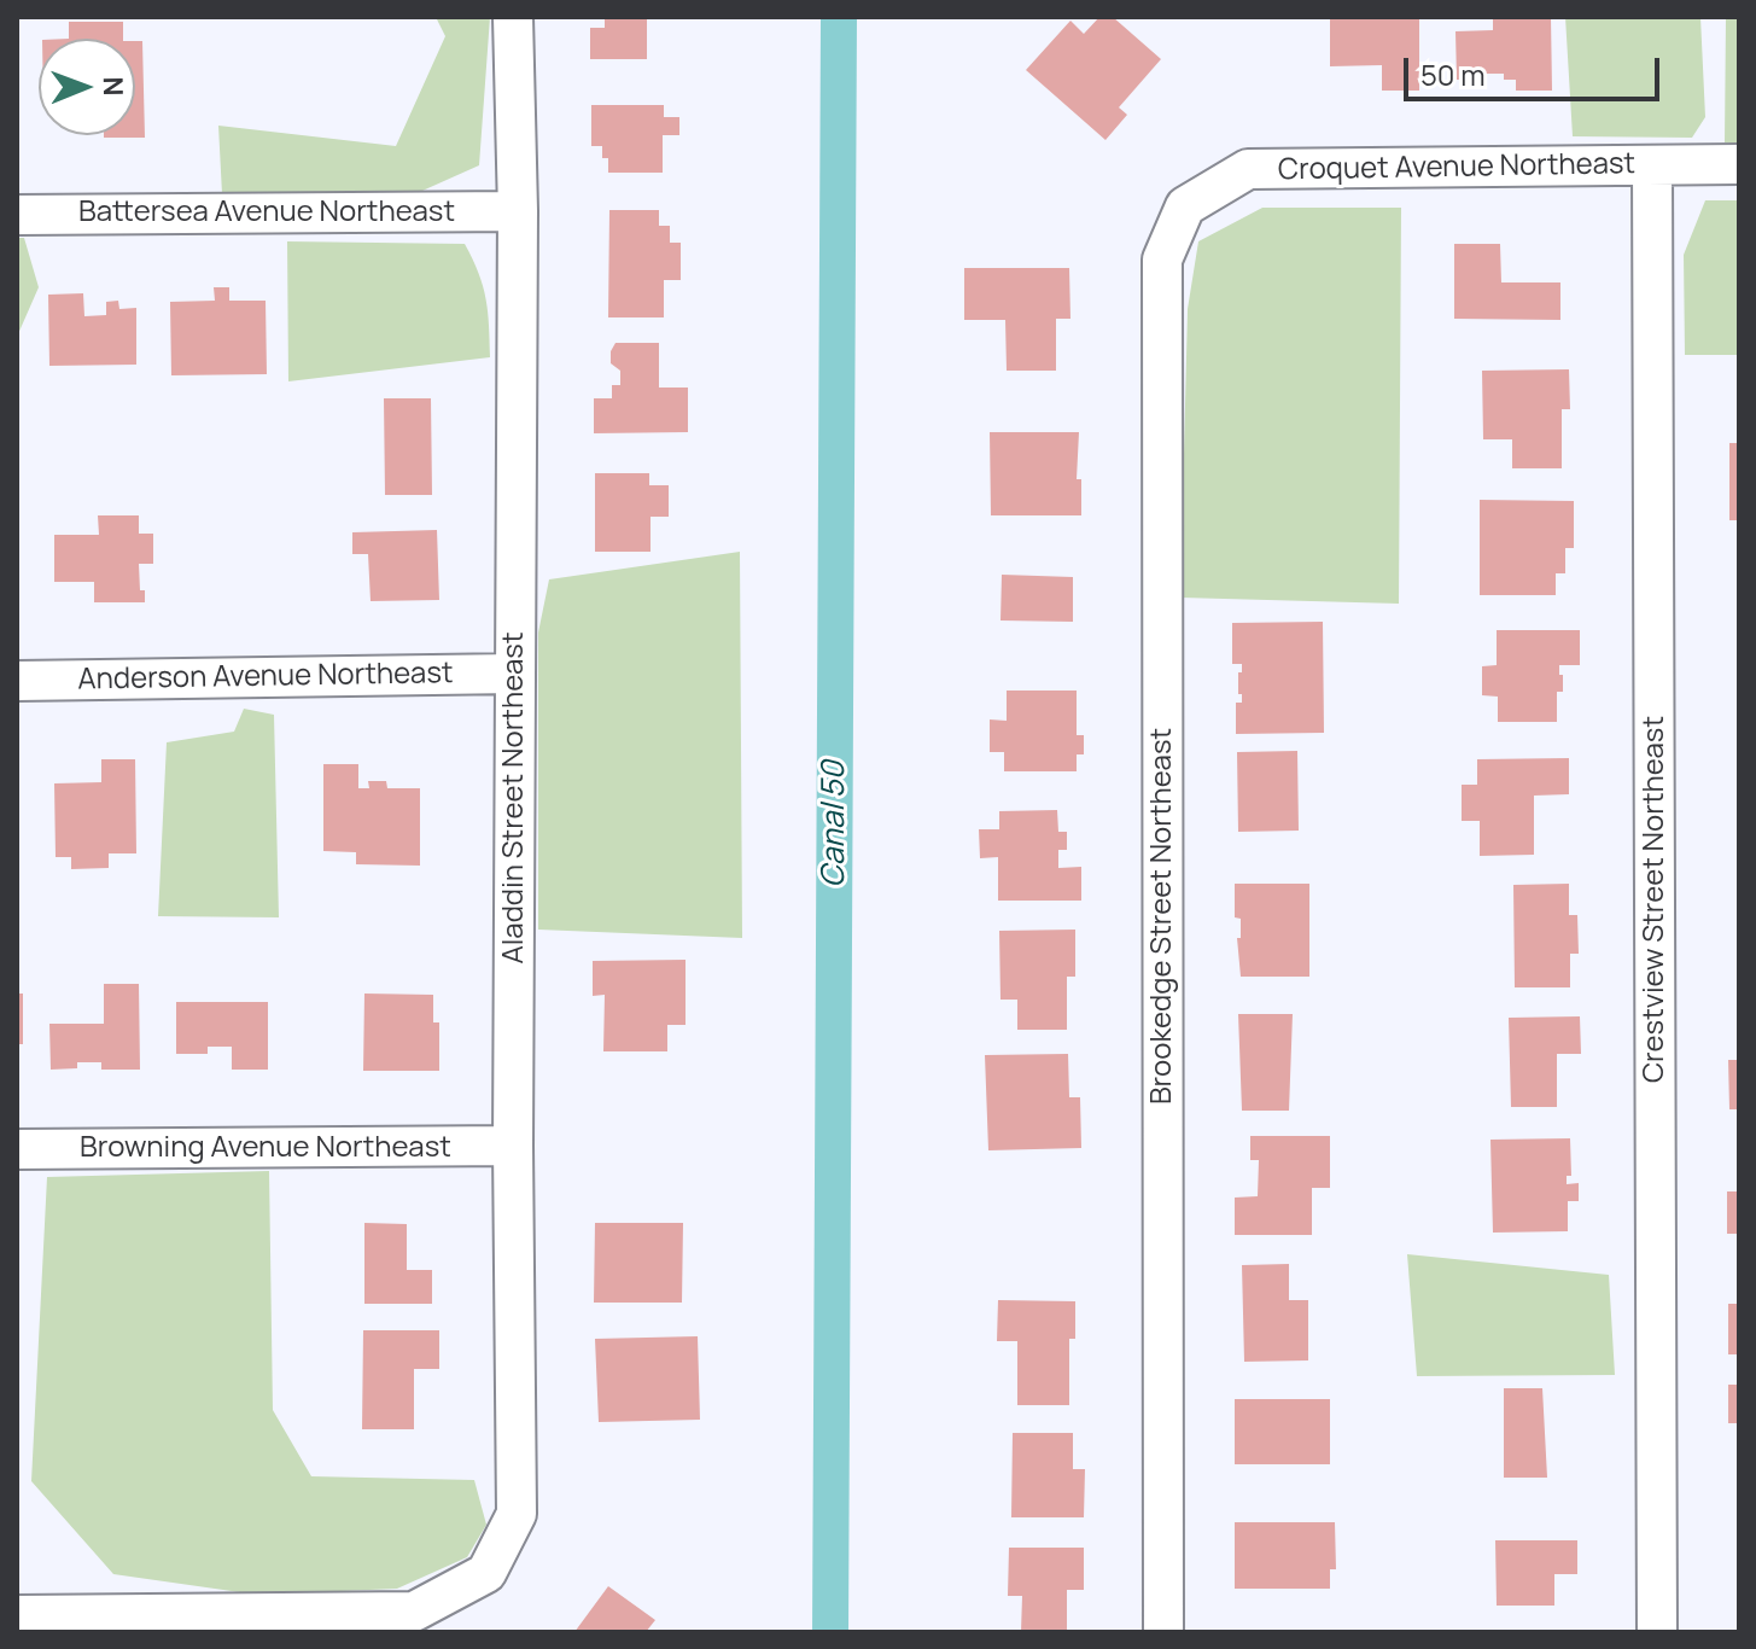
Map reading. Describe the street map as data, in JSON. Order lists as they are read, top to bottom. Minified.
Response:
{"streets":{"street":["Croquet Avenue Northeast","Battersea Avenue Northeast","Anderson Avenue Northeast","Aladdin Street Northeast","Crestview Street Northeast","Brookedge Street Northeast","Browning Avenue Northeast"]},"crossings":[["Croquet Avenue Northeast","Crestview Street Northeast"],["Croquet Avenue Northeast","Brookedge Street Northeast"],["Battersea Avenue Northeast","Aladdin Street Northeast"],["Anderson Avenue Northeast","Aladdin Street Northeast"],["Aladdin Street Northeast","Browning Avenue Northeast"]],"water":["Canal 50"],"scale_bar":"50 m","north":"right"}
